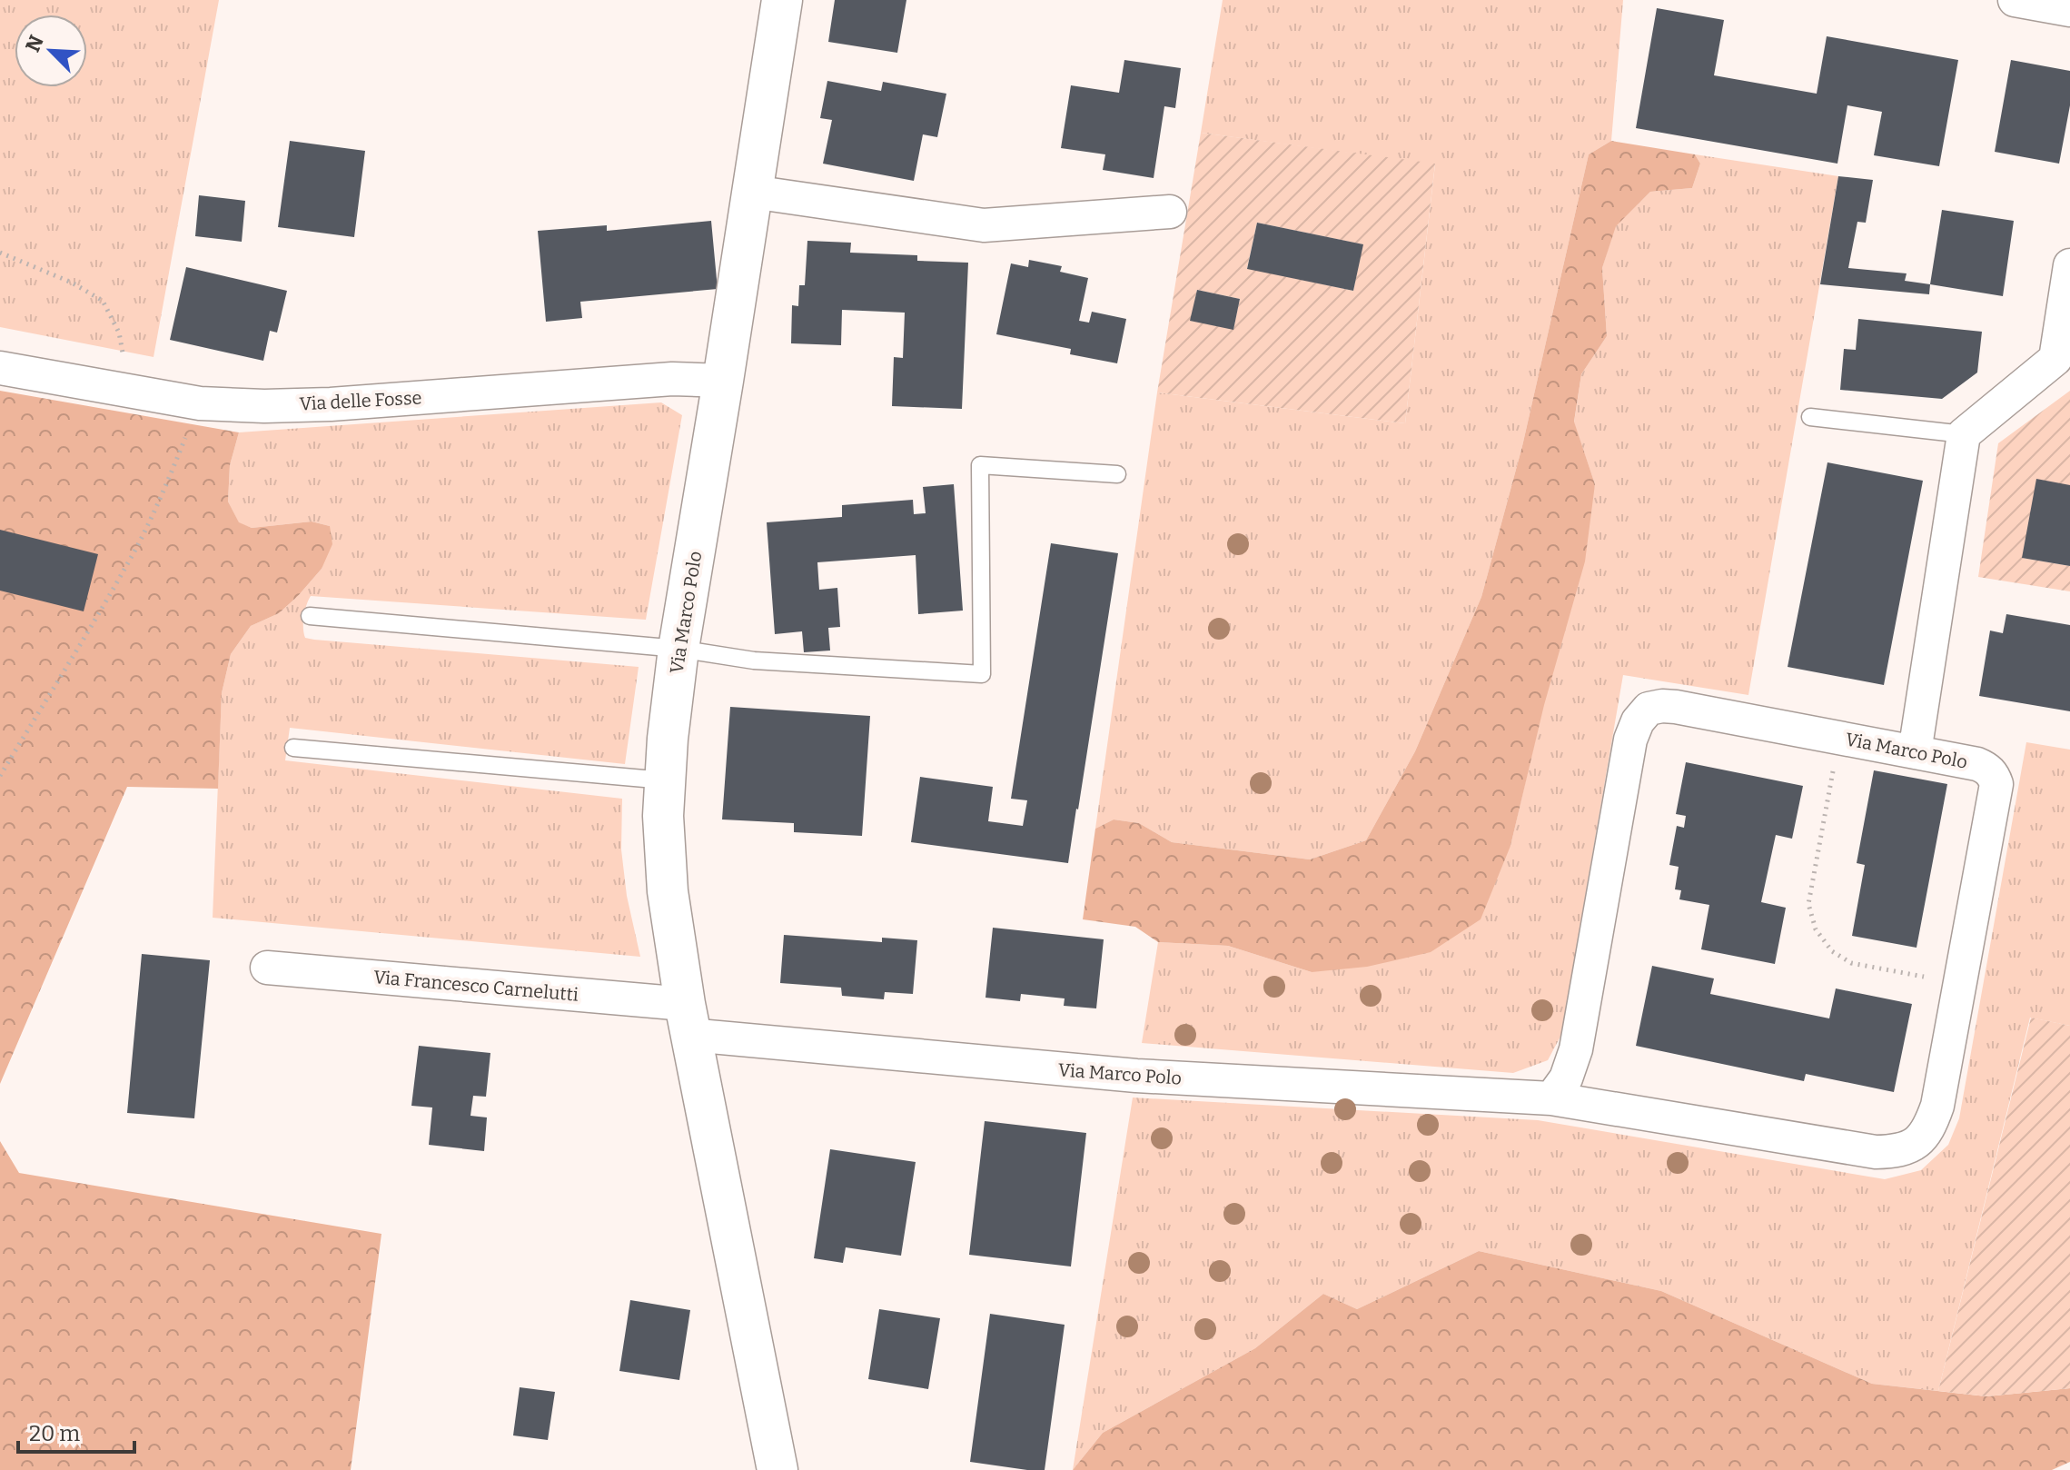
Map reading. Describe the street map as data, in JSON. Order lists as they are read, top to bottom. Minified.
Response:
{"streets":{"street":["Via delle Fosse","Via Marco Polo","Via Francesco Carnelutti"]},"crossings":[["Via delle Fosse","Via Marco Polo"],["Via Marco Polo","Via Francesco Carnelutti"]],"scale_bar":"20 m","north":"top left"}
